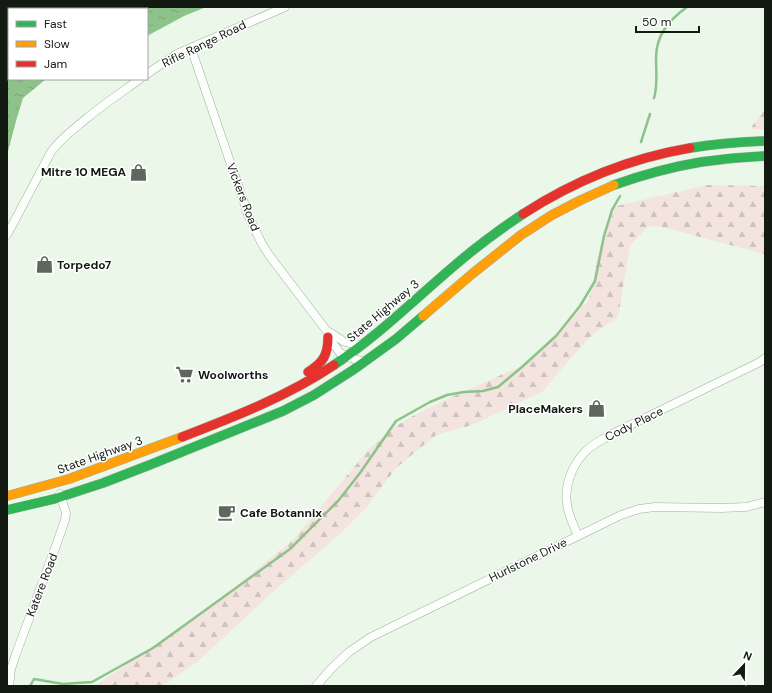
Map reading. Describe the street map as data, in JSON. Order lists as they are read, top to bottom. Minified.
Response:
{"streets":{"main road":["State Highway 3"],"street":["Rifle Range Road","Vickers Road","Cody Place","Hurlstone Drive","Katere Road"]},"crossings":[["Rifle Range Road","Vickers Road"],["Vickers Road","State Highway 3"],["State Highway 3","Katere Road"],["Cody Place","Hurlstone Drive"]],"places":{"shop":["Mitre 10 MEGA","Torpedo7","PlaceMakers"],"supermarket":["Woolworths"],"cafe":["Cafe Botannix"]},"legend":["Fast","Slow","Jam"],"scale_bar":"50 m","north":"top"}
